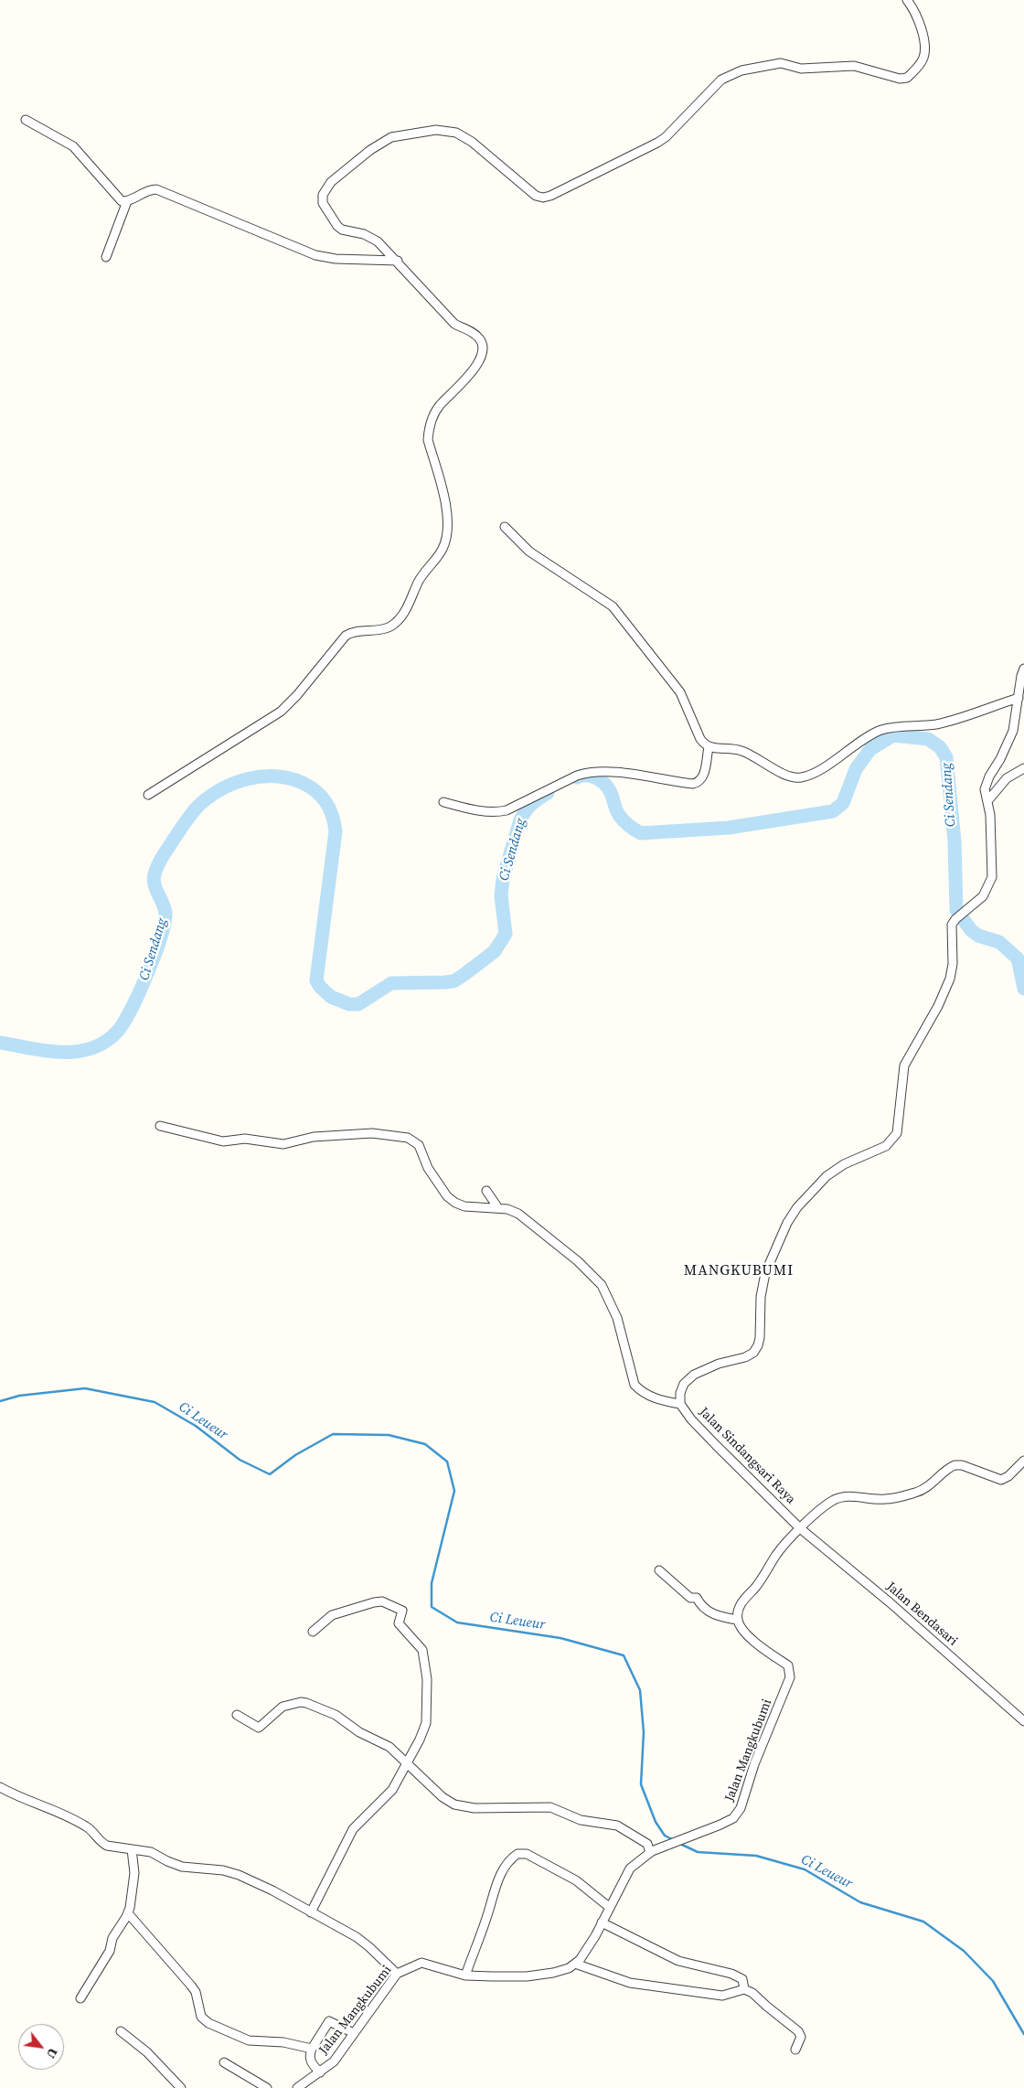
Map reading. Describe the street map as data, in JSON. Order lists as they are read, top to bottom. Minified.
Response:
{"streets":{"street":["Jalan Sindangsari Raya","Jalan Bendasari","Jalan Mangkubumi"]},"crossings":[["Jalan Sindangsari Raya","Jalan Bendasari"]],"districts":["MANGKUBUMI"],"water":["Ci Sendang","Ci Leueur"],"north":"bottom right"}
